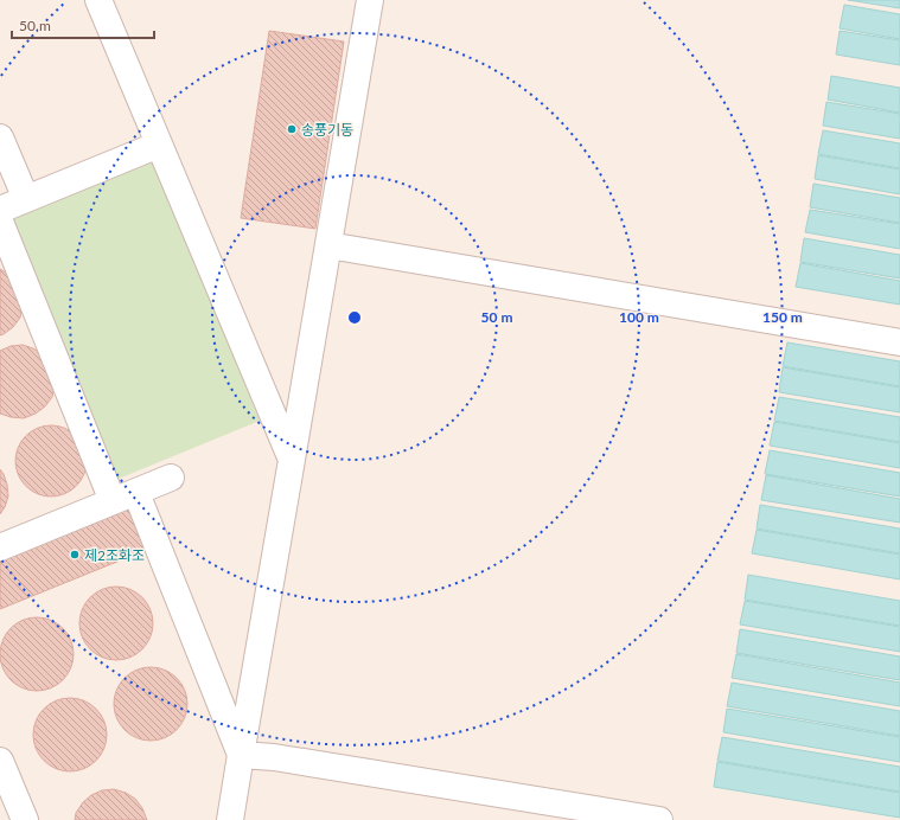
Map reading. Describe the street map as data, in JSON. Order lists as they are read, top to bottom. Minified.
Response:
{"places":["송풍기동","제2조화조"],"scale_bar":"50 m","rings":["50 m","100 m","150 m"]}
